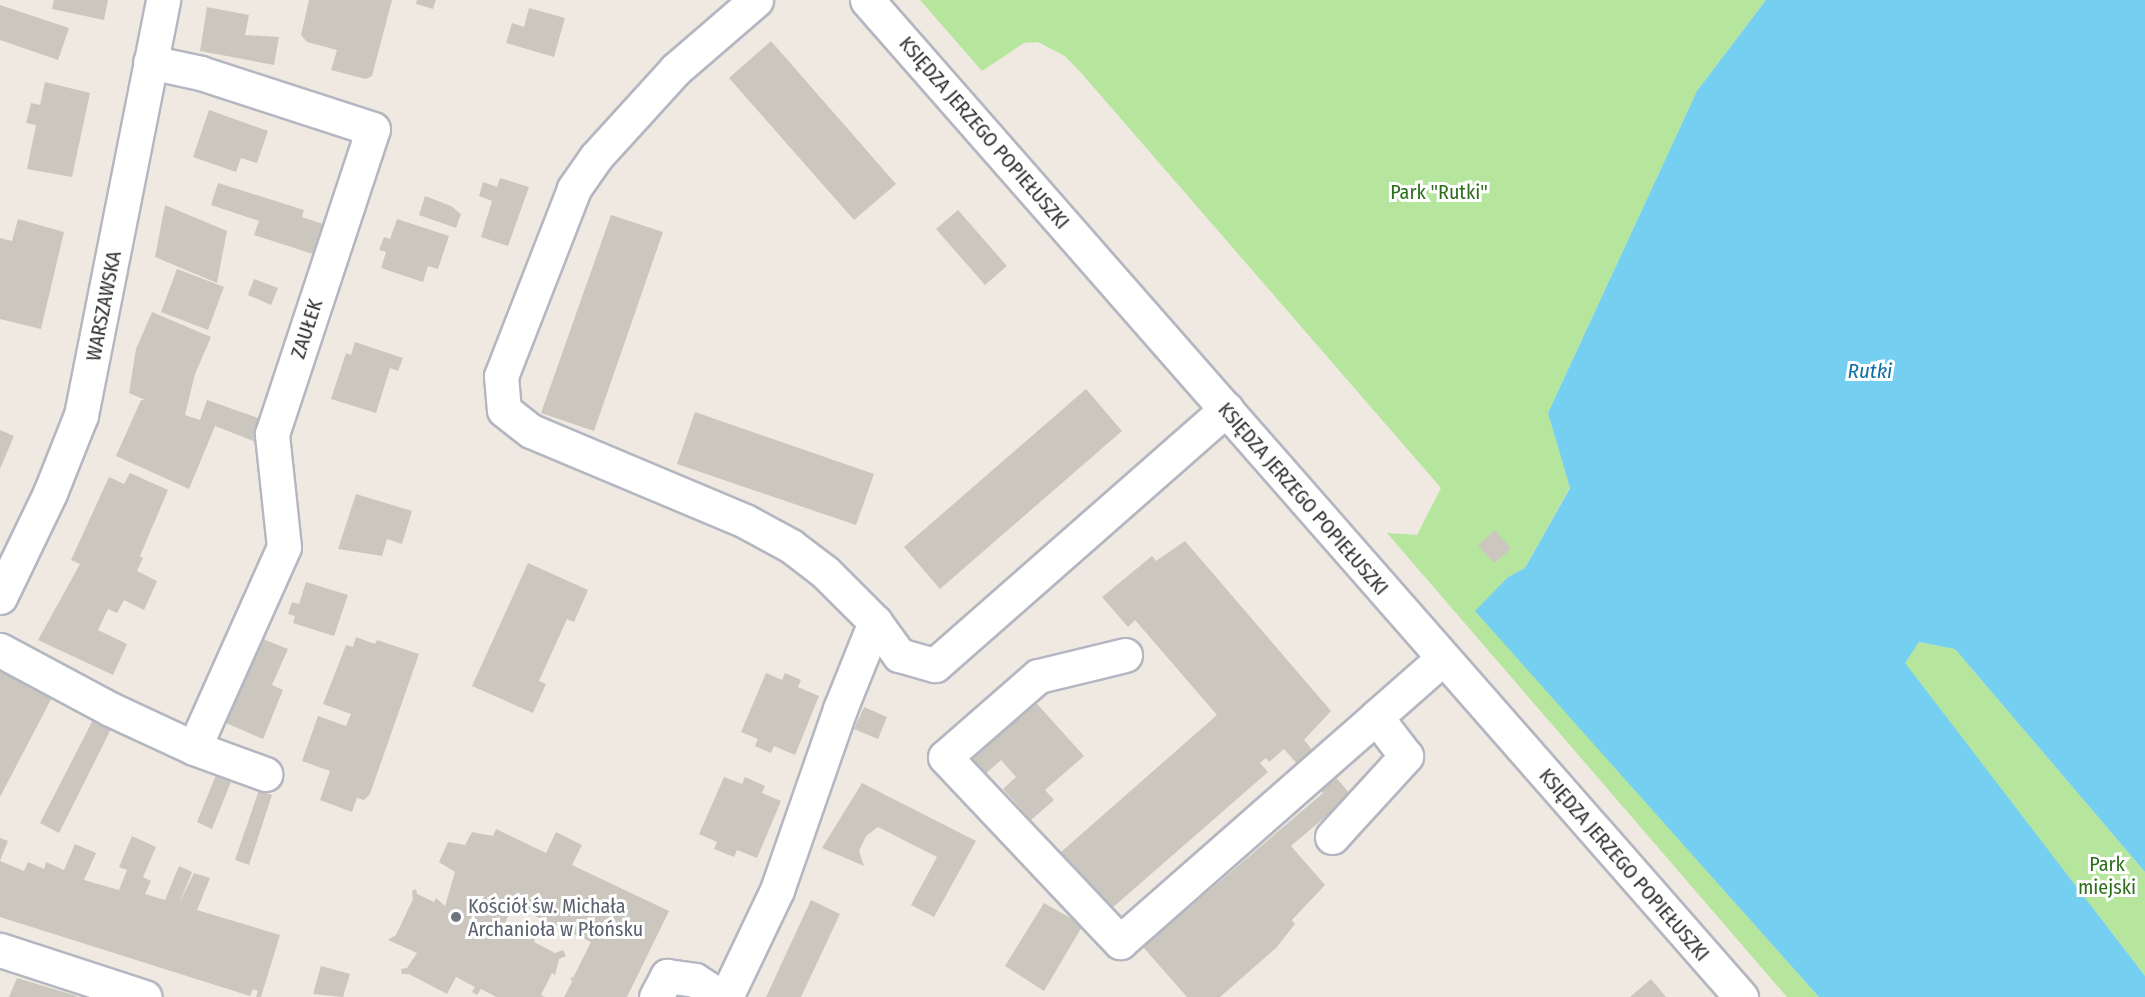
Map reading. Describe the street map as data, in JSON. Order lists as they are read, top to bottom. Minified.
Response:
{"streets":{"street":["KSIĘDZA JERZEGO POPIEŁUSZKI","WARSZAWSKA","ZAUŁEK"]},"crossings":[["WARSZAWSKA","ZAUŁEK"]],"water":["Rutki"],"parks":["Park \"Rutki\"","Park miejski"],"places":["Kościół św. Michała Archanioła w Płońsku"]}
